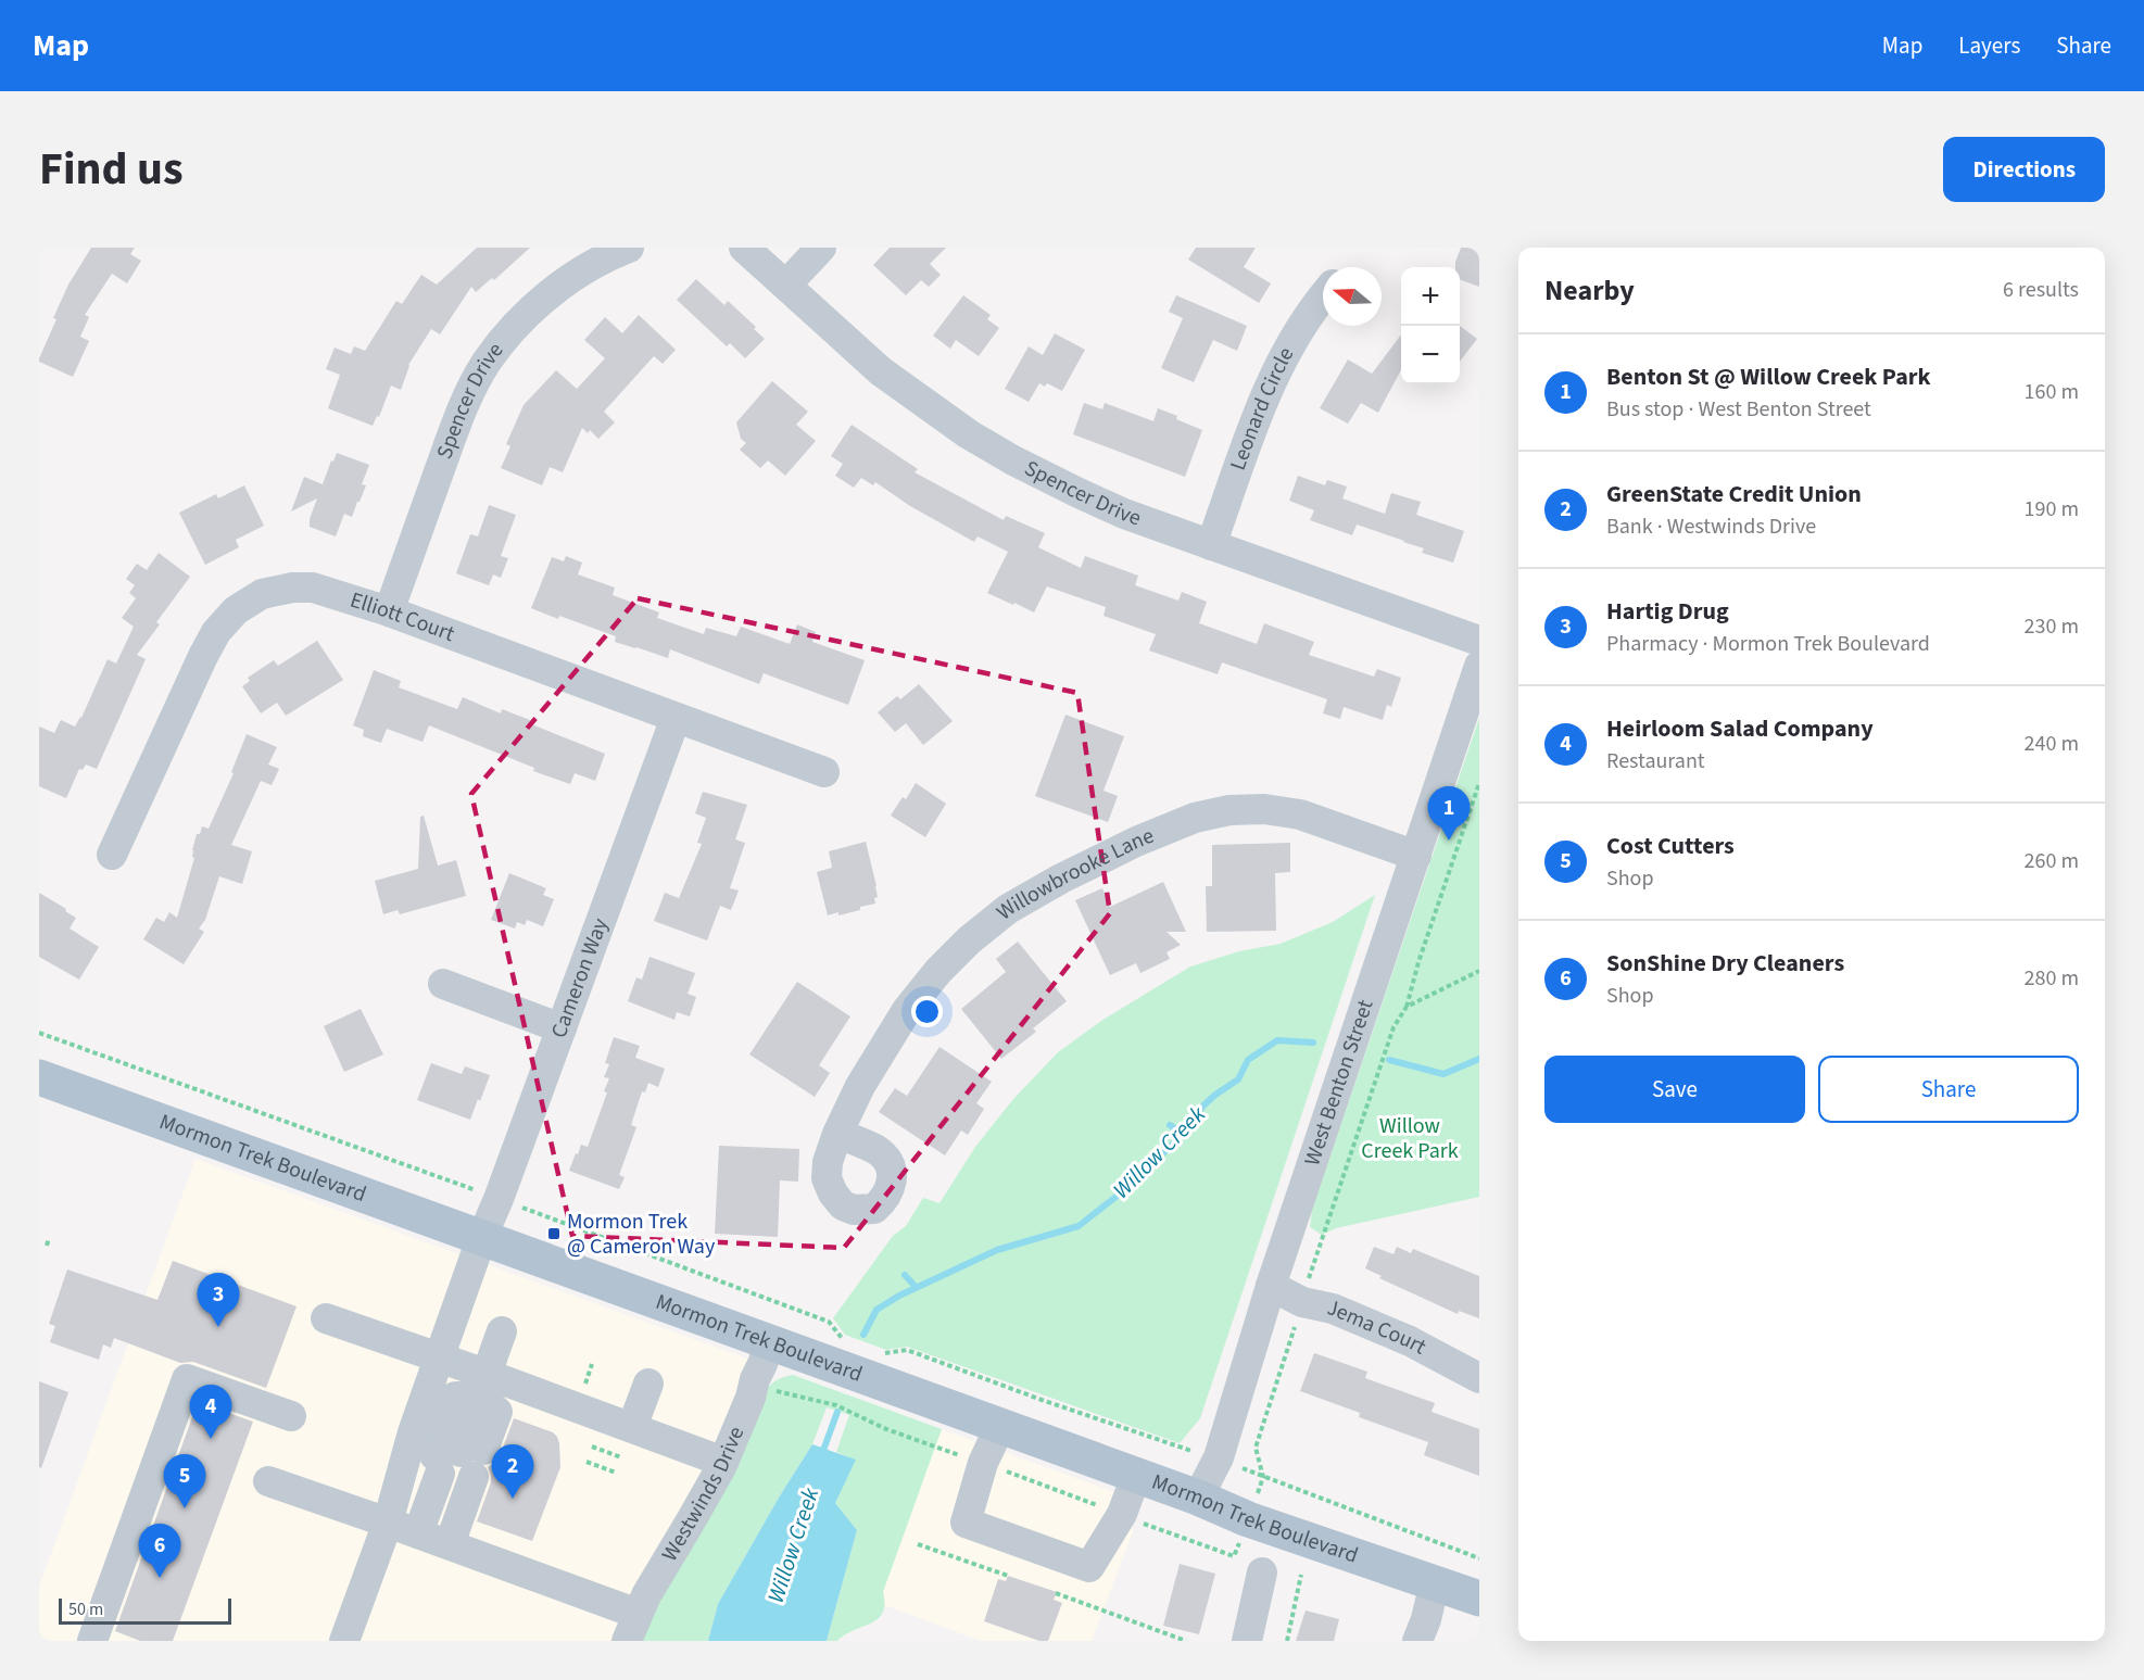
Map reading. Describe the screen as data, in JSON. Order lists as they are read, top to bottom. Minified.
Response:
{"streets":{"main road":["Mormon Trek Boulevard"],"street":["Spencer Drive","Leonard Circle","Elliott Court","Willowbrooke Lane","Cameron Way","West Benton Street","Jema Court","Westwinds Drive"]},"crossings":[["Spencer Drive","Leonard Circle"],["Spencer Drive","Elliott Court"],["Elliott Court","Cameron Way"],["Willowbrooke Lane","West Benton Street"],["Cameron Way","Mormon Trek Boulevard"],["West Benton Street","Mormon Trek Boulevard"],["West Benton Street","Jema Court"],["Mormon Trek Boulevard","Westwinds Drive"]],"water":["Willow Creek"],"parks":["Willow Creek Park"],"places":{"transit":["Mormon Trek @ Cameron Way"]},"scale_bar":"50 m","north":"left","page":{"header":"Map","nav":["Map","Layers","Share"],"title":"Find us","buttons":["Directions",["Save","Share"]],"heading":["Nearby","6 results"],"map_buttons":["+","−"],"list":[{"mark":"1","name":"Benton St @ Willow Creek Park","note":"Bus stop · West Benton Street","value":"160 m"},{"mark":"2","name":"GreenState Credit Union","note":"Bank · Westwinds Drive","value":"190 m"},{"mark":"3","name":"Hartig Drug","note":"Pharmacy · Mormon Trek Boulevard","value":"230 m"},{"mark":"4","name":"Heirloom Salad Company","note":"Restaurant","value":"240 m"},{"mark":"5","name":"Cost Cutters","note":"Shop","value":"260 m"},{"mark":"6","name":"SonShine Dry Cleaners","note":"Shop","value":"280 m"}],"pins":["1","3","4","2","5","6"],"scale":"50 m"}}
